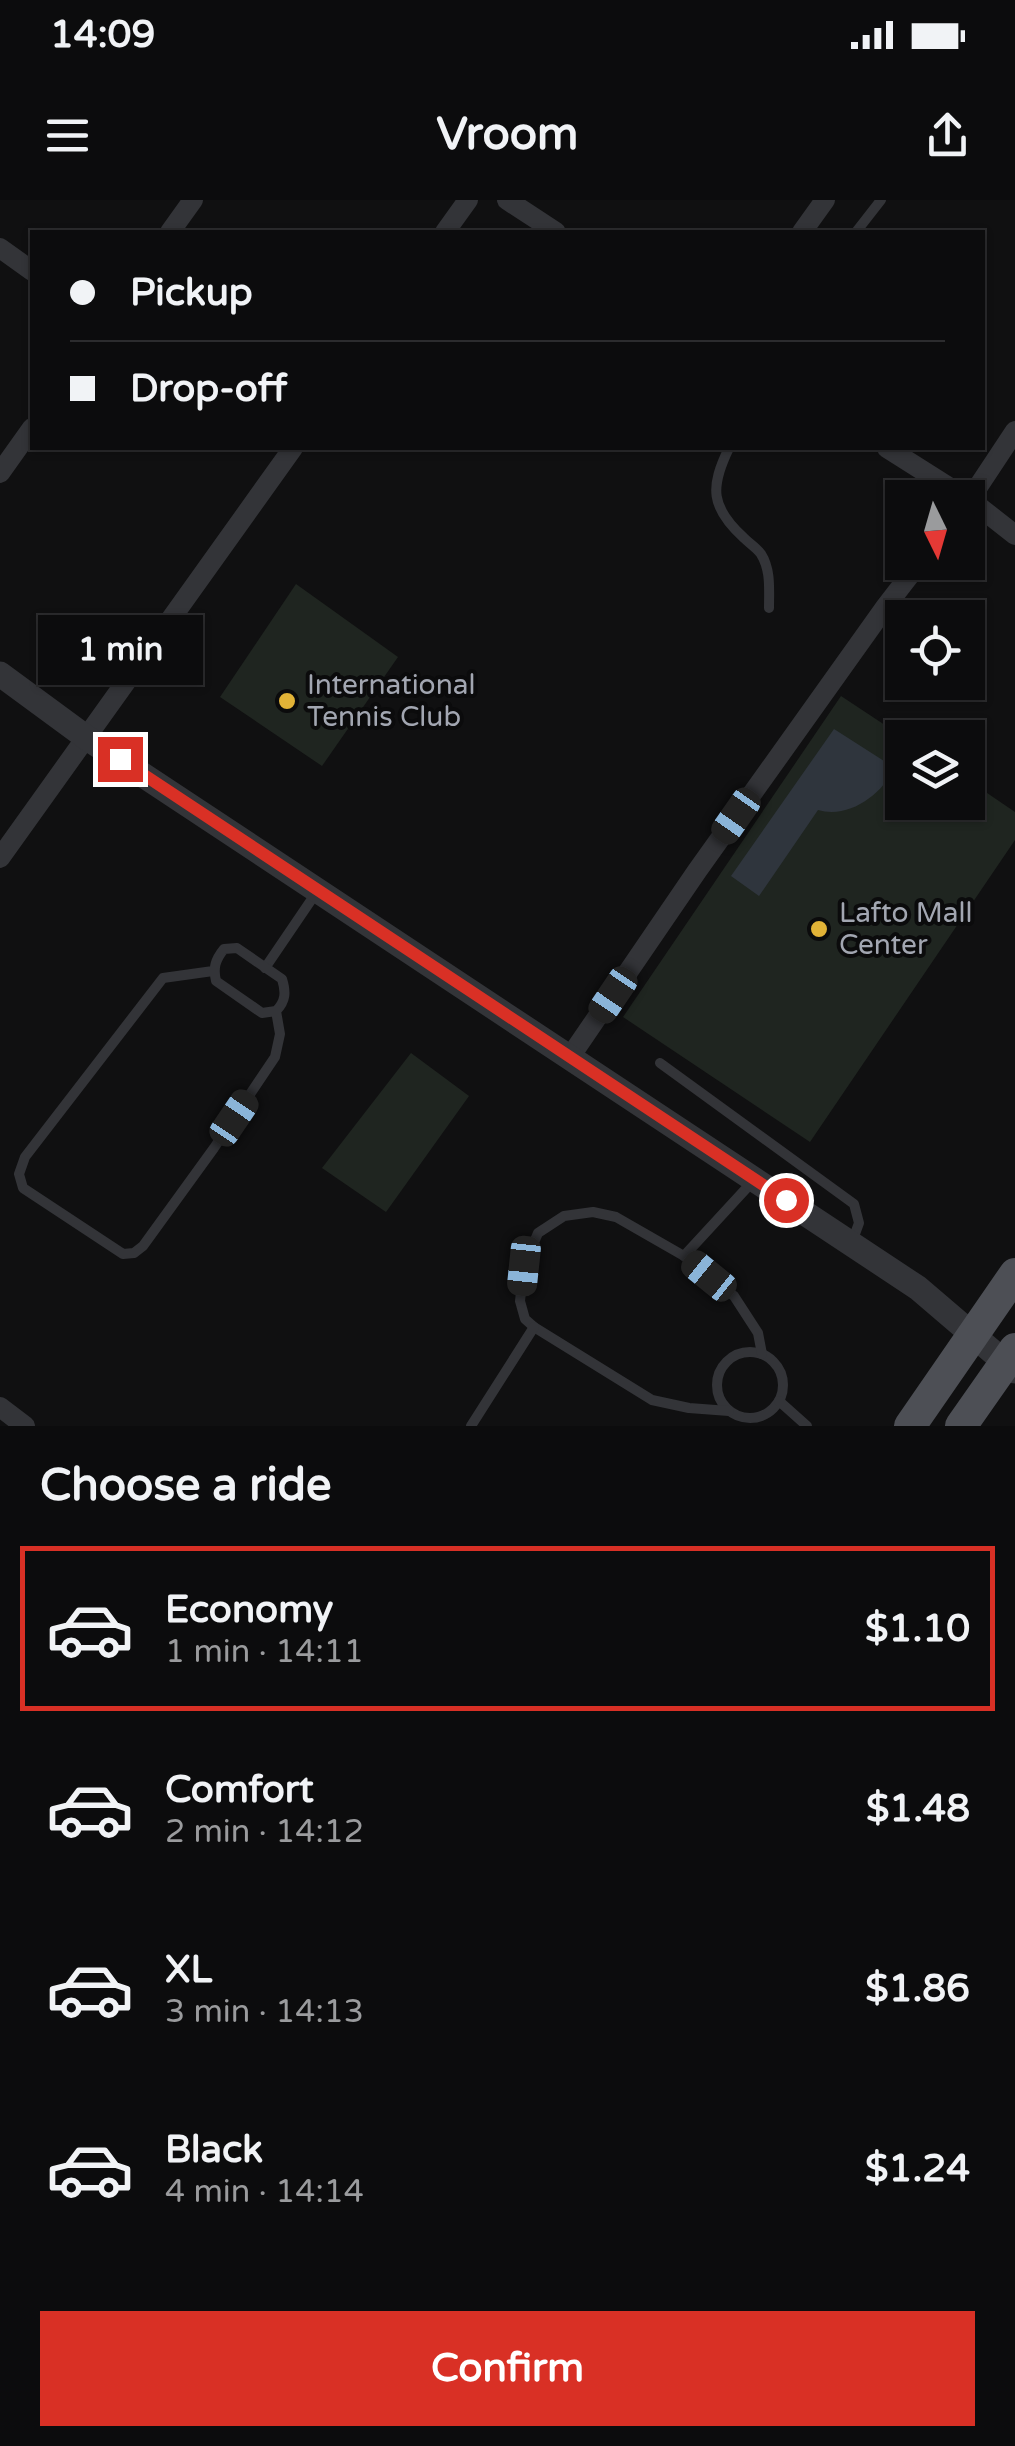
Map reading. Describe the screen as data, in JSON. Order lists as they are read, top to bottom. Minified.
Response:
{"places":["International Tennis Club","Lafto Mall Center"],"north":"bottom","page":{"status":"14:09","header":"Vroom","banner":["Pickup","Drop-off"],"bubble":"1 min","heading":"Choose a ride","list":[{"name":"Economy","note":"1 min · 14:11","value":"$1.10"},{"name":"Comfort","note":"2 min · 14:12","value":"$1.48"},{"name":"XL","note":"3 min · 14:13","value":"$1.86"},{"name":"Black","note":"4 min · 14:14","value":"$1.24"}],"buttons":"Confirm"}}
